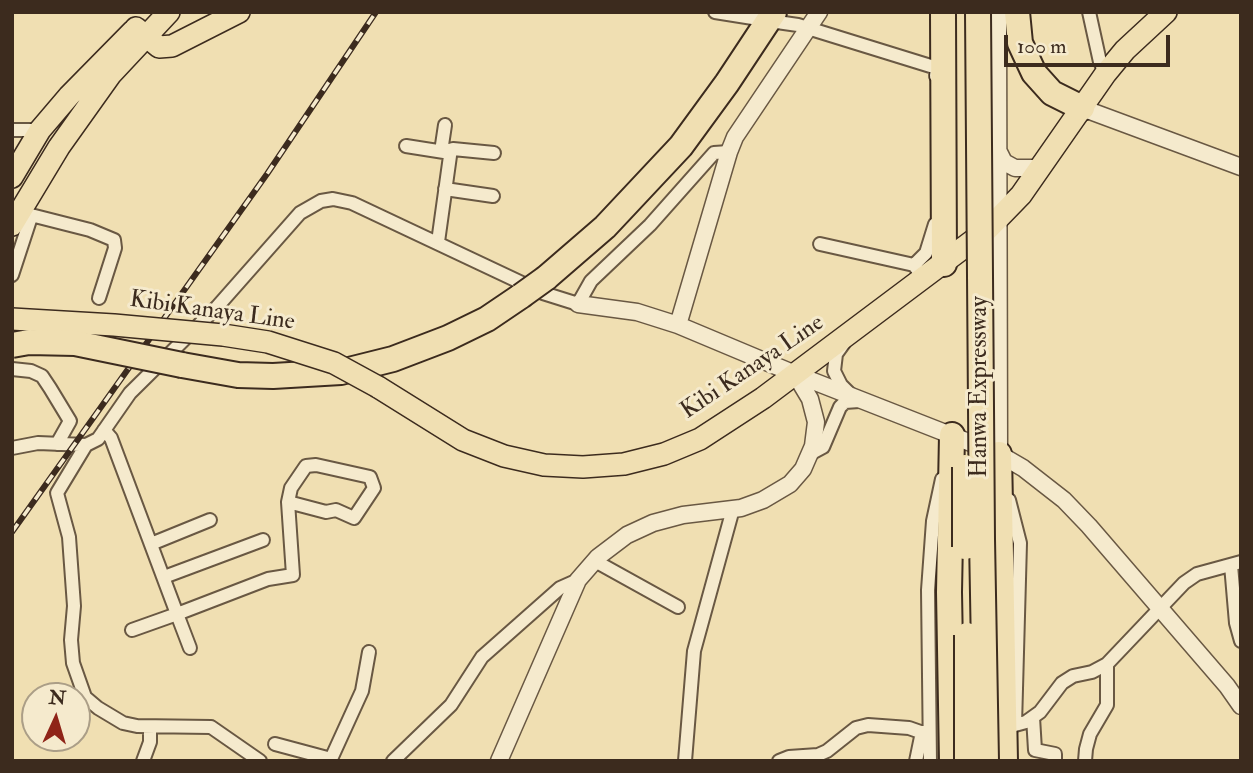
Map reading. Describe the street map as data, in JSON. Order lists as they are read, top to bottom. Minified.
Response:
{"streets":{"highway":["Hanwa Expressway"],"main road":["Kibi Kanaya Line"]},"scale_bar":"100 m","north":"top"}
